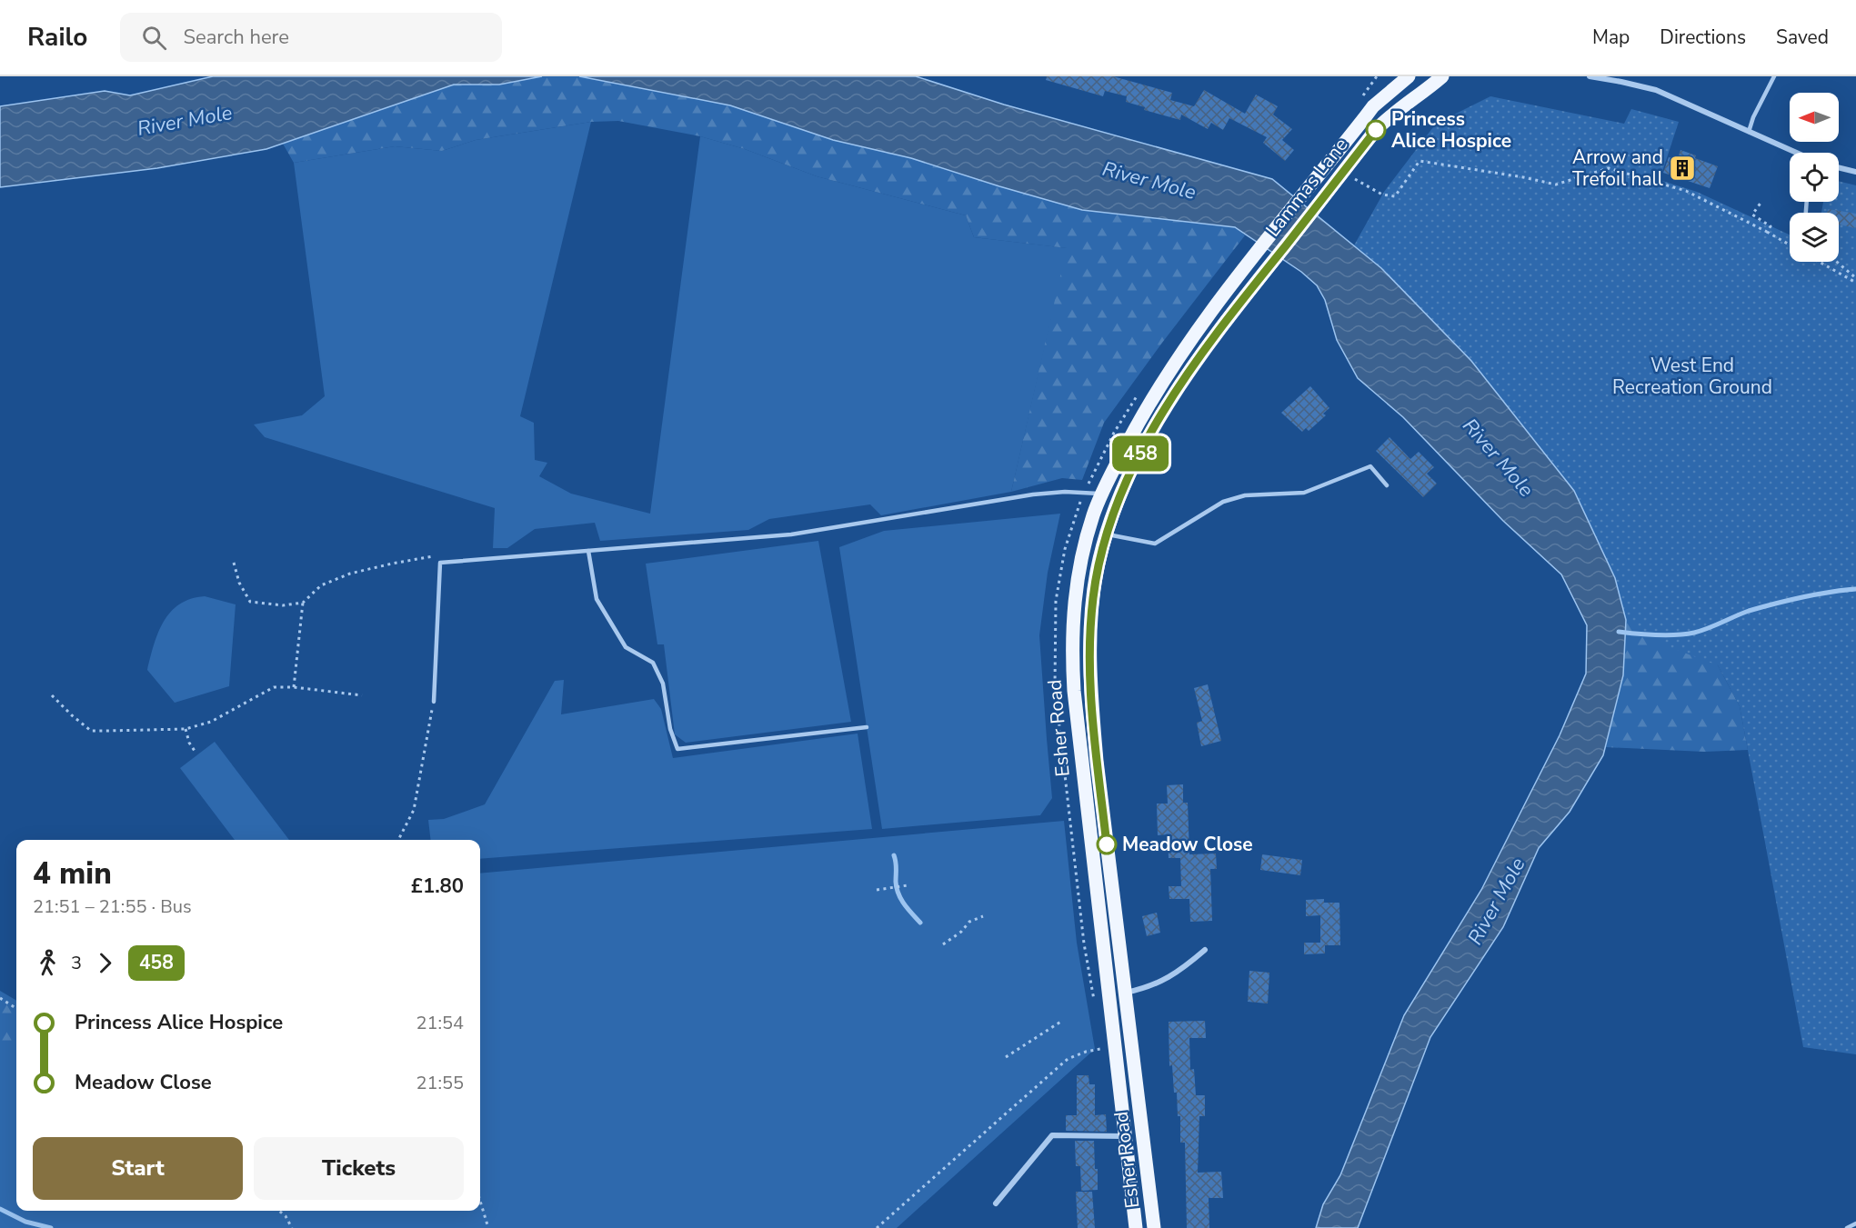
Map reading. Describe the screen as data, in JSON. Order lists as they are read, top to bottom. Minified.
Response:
{"streets":{"main road":["Lammas Lane","Esher Road"]},"crossings":[["Lammas Lane","Esher Road"]],"water":["River Mole"],"parks":["West End Recreation Ground"],"places":{"other":["Princess Alice Hospice","Meadow Close"],"building":["Arrow and Trefoil hall"]},"lines":["bus line 458"],"north":"left","page":{"header":"Railo","search":"Search here","nav":["Map","Directions","Saved"],"on_map":"458","heading":["4 min","21:51 – 21:55 · Bus","£1.80"],"legs":["3","458"],"list":[{"name":"Princess Alice Hospice","value":"21:54"},{"name":"Meadow Close","value":"21:55"}],"buttons":["Start","Tickets"]}}
